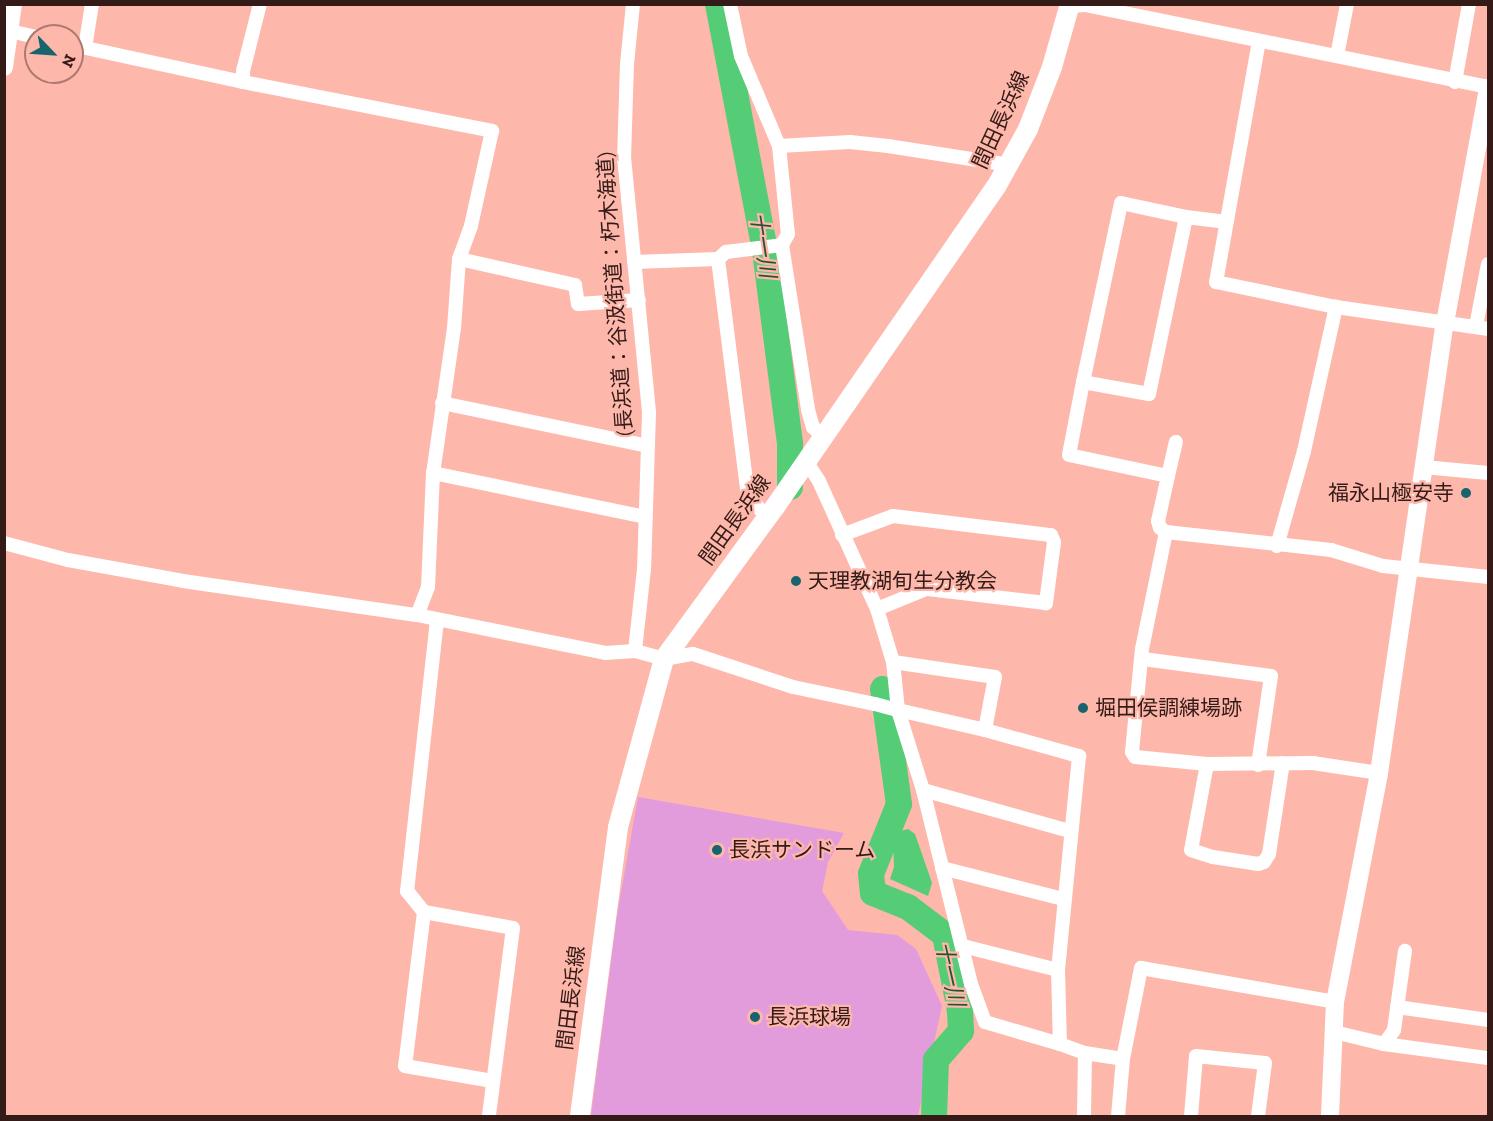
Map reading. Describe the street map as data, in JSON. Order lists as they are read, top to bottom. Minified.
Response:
{"streets":{"main road":["間田長浜線"],"street":["(長浜道：谷汲街道：朽木海道)"]},"water":["十一川"],"places":["福永山極安寺","天理教湖旬生分教会","堀田侯調練場跡","長浜サンドーム","長浜球場"],"north":"bottom right"}
